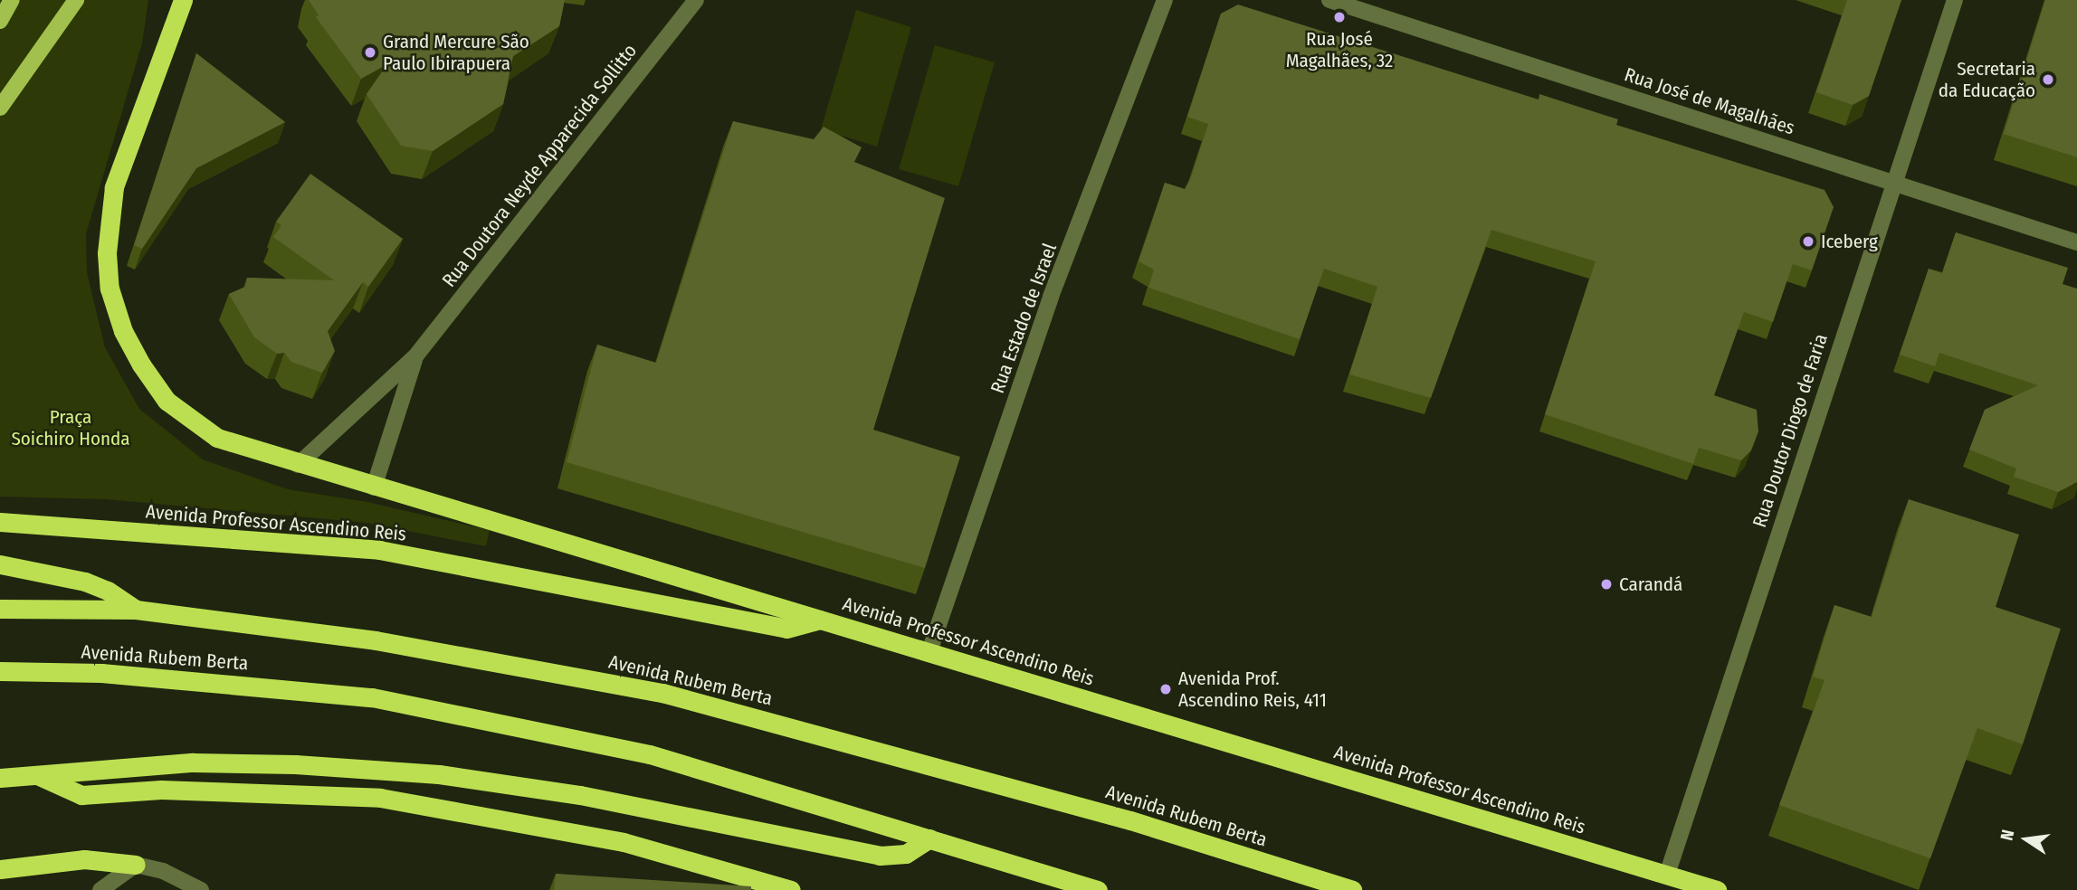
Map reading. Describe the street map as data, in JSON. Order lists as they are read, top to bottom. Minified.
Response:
{"streets":{"highway":["Avenida Professor Ascendino Reis","Avenida Rubem Berta"],"street":["Rua José de Magalhães","Rua Doutora Neyde Apparecida Sollitto","Rua Estado de Israel","Rua Doutor Diogo de Faria"]},"crossings":[["Rua José de Magalhães","Rua Doutor Diogo de Faria"],["Rua Estado de Israel","Avenida Professor Ascendino Reis"],["Rua Doutor Diogo de Faria","Avenida Professor Ascendino Reis"]],"parks":["Praça Soichiro Honda"],"places":["Rua José Magalhães, 32","Grand Mercure São Paulo Ibirapuera","Secretaria da Educação","Iceberg","Carandá","Avenida Prof. Ascendino Reis, 411"],"north":"left"}
